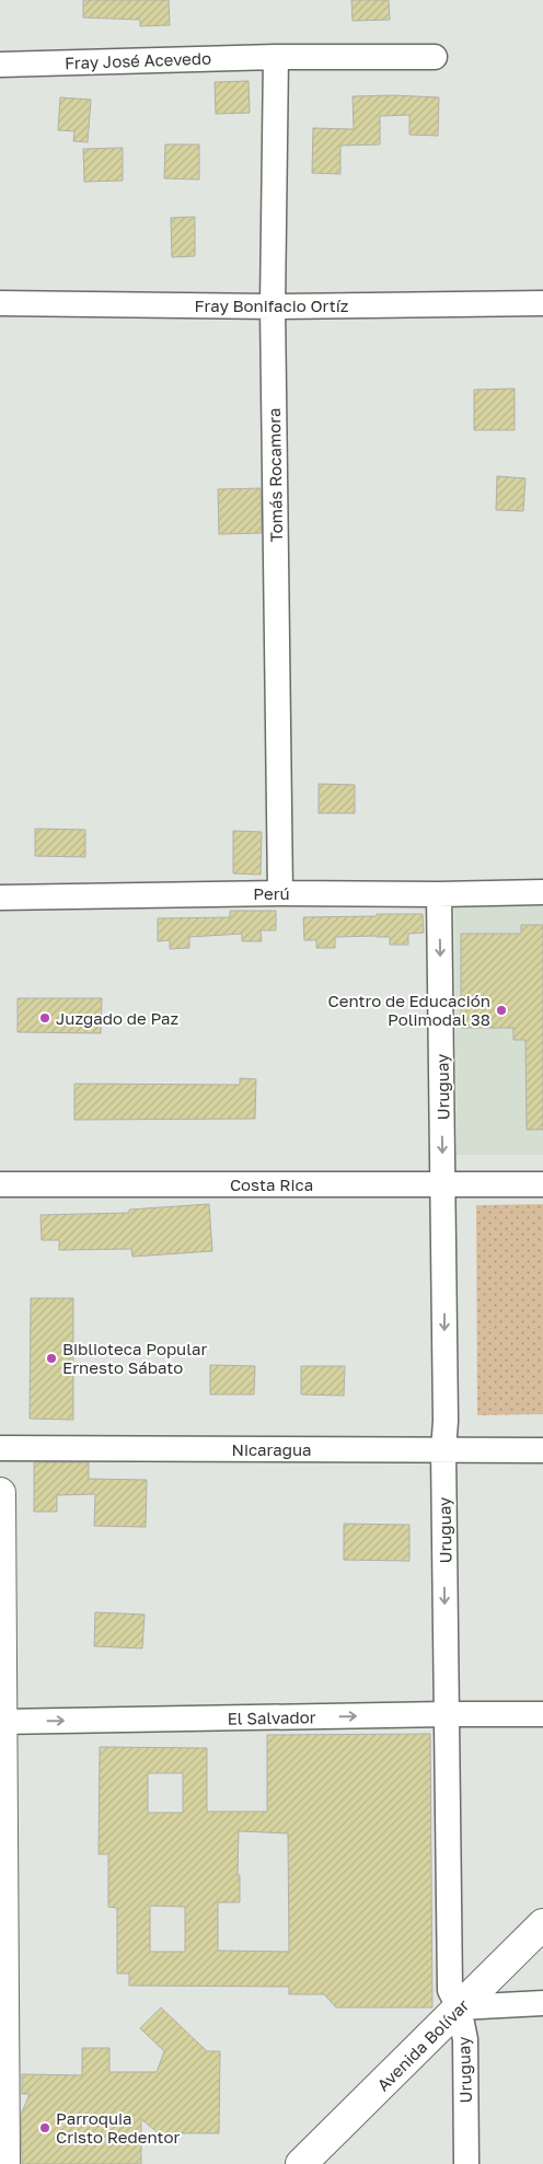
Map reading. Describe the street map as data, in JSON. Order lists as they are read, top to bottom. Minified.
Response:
{"streets":{"main road":["Avenida Bolívar"],"street":["Fray José Acevedo","Fray Bonifacio Ortíz","Tomás Rocamora","Perú","Uruguay","Costa Rica","Nicaragua","El Salvador"]},"crossings":[["Fray José Acevedo","Tomás Rocamora"],["Fray Bonifacio Ortíz","Tomás Rocamora"],["Tomás Rocamora","Perú"],["Perú","Uruguay"],["Uruguay","Costa Rica"],["Uruguay","Nicaragua"],["Uruguay","El Salvador"],["Uruguay","Avenida Bolívar"]],"one_way":["Uruguay","El Salvador"],"places":["Centro de Educación Polimodal 38","Juzgado de Paz","Biblioteca Popular Ernesto Sábato","Parroquia Cristo Redentor"]}
